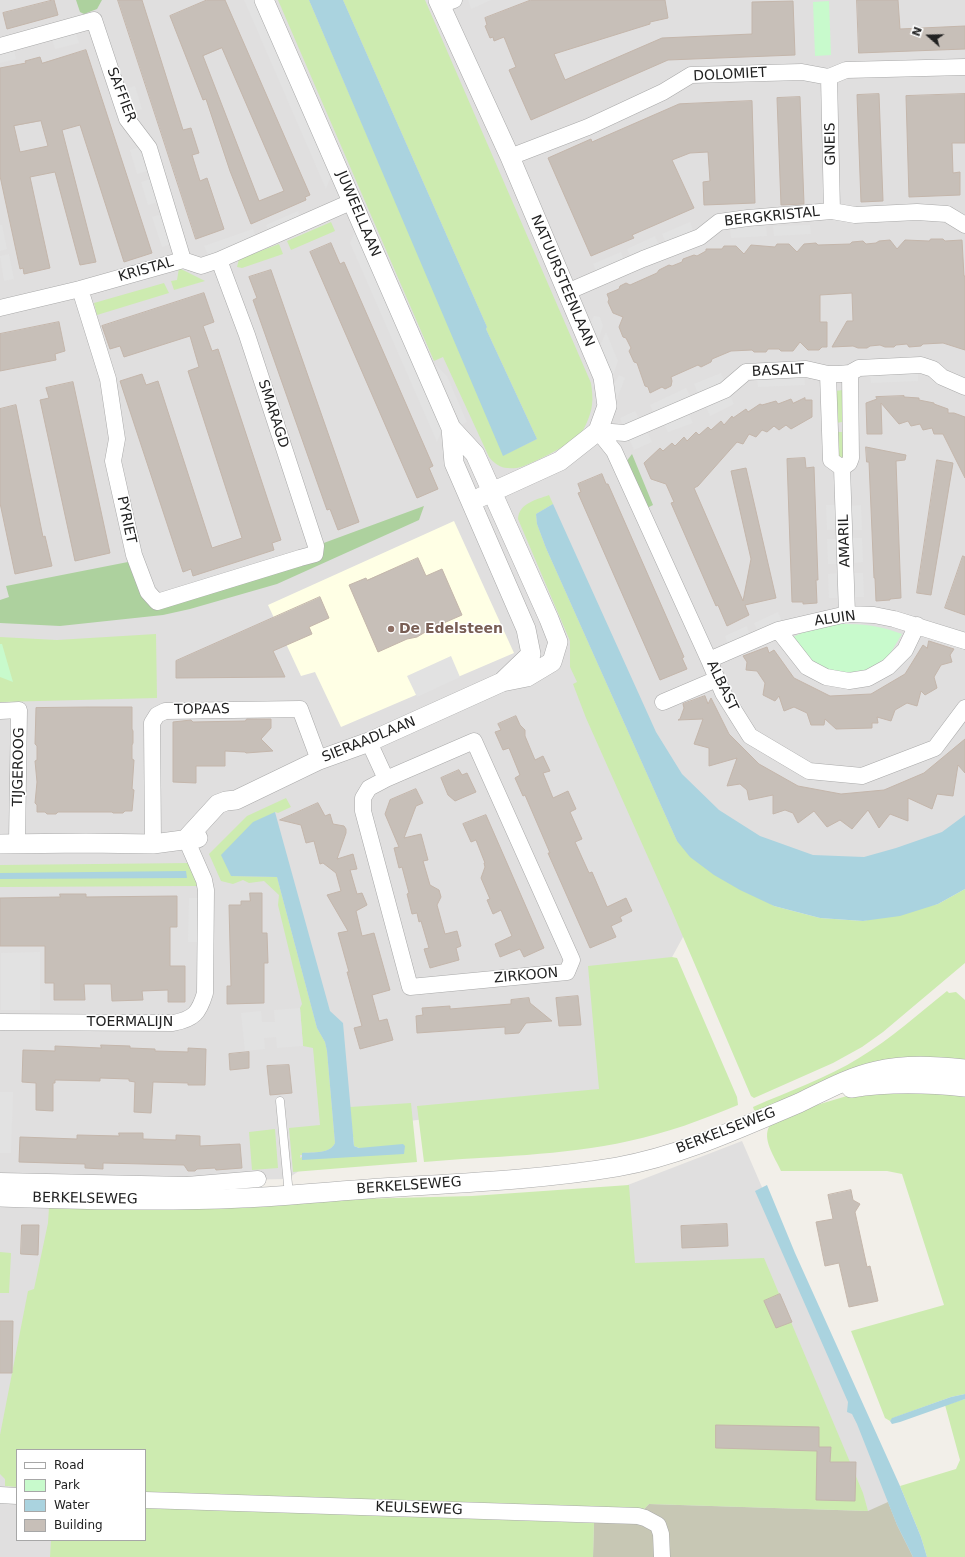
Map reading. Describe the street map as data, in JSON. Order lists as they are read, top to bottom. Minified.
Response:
{"streets":{"street":["DOLOMIET","SAFFIER","GNEIS","JUWEELLAAN","BERGKRISTAL","KRISTAL","NATUURSTEENLAAN","BASALT","SMARAGD","PYRIET","AMARIL","ALUIN","ALBAST","TOPAAS","SIERAADLAAN","TIJGEROOG","ZIRKOON","TOERMALIJN","BERKELSEWEG","KEULSEWEG"]},"crossings":[["DOLOMIET","GNEIS"],["DOLOMIET","NATUURSTEENLAAN"],["SAFFIER","KRISTAL"],["GNEIS","BERGKRISTAL"],["JUWEELLAAN","KRISTAL"],["JUWEELLAAN","SIERAADLAAN"],["BERGKRISTAL","NATUURSTEENLAAN"],["KRISTAL","SMARAGD"],["KRISTAL","PYRIET"],["NATUURSTEENLAAN","BASALT"],["NATUURSTEENLAAN","ALBAST"],["BASALT","ALBAST"],["SMARAGD","PYRIET"],["AMARIL","ALUIN"],["ALUIN","ALBAST"],["TOPAAS","SIERAADLAAN"],["SIERAADLAAN","TIJGEROOG"],["SIERAADLAAN","TOERMALIJN"]],"places":["De Edelsteen"],"legend":["Road","Park","Water","Building"],"north":"left"}
